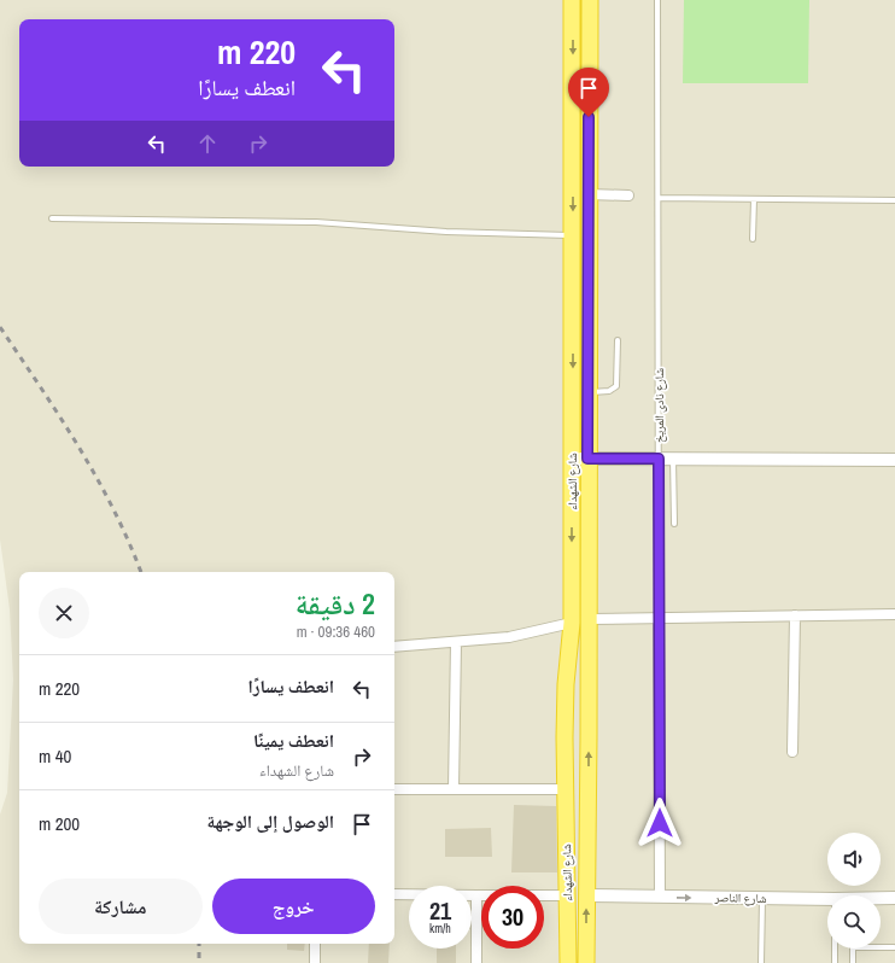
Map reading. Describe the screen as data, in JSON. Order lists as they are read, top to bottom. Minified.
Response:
{"streets":{"highway":["شارع الشهداء"],"street":["شارع نادى المريخ","شارع الناصر"]},"crossings":[["شارع نادى المريخ","شارع الناصر"],["شارع الشهداء","شارع الناصر"]],"one_way":["شارع الناصر"],"page":{"turn":["220 m","انعطف يسارًا"],"heading":["2 دقيقة","460 m · 09:36"],"list":[{"name":"انعطف يسارًا","value":"220 m"},{"name":"انعطف يمينًا","note":"شارع الشهداء","value":"40 m"},{"name":"الوصول إلى الوجهة","value":"200 m"}],"buttons":["خروج","مشاركة"],"speed":"21 km/h","limit":"30"}}
